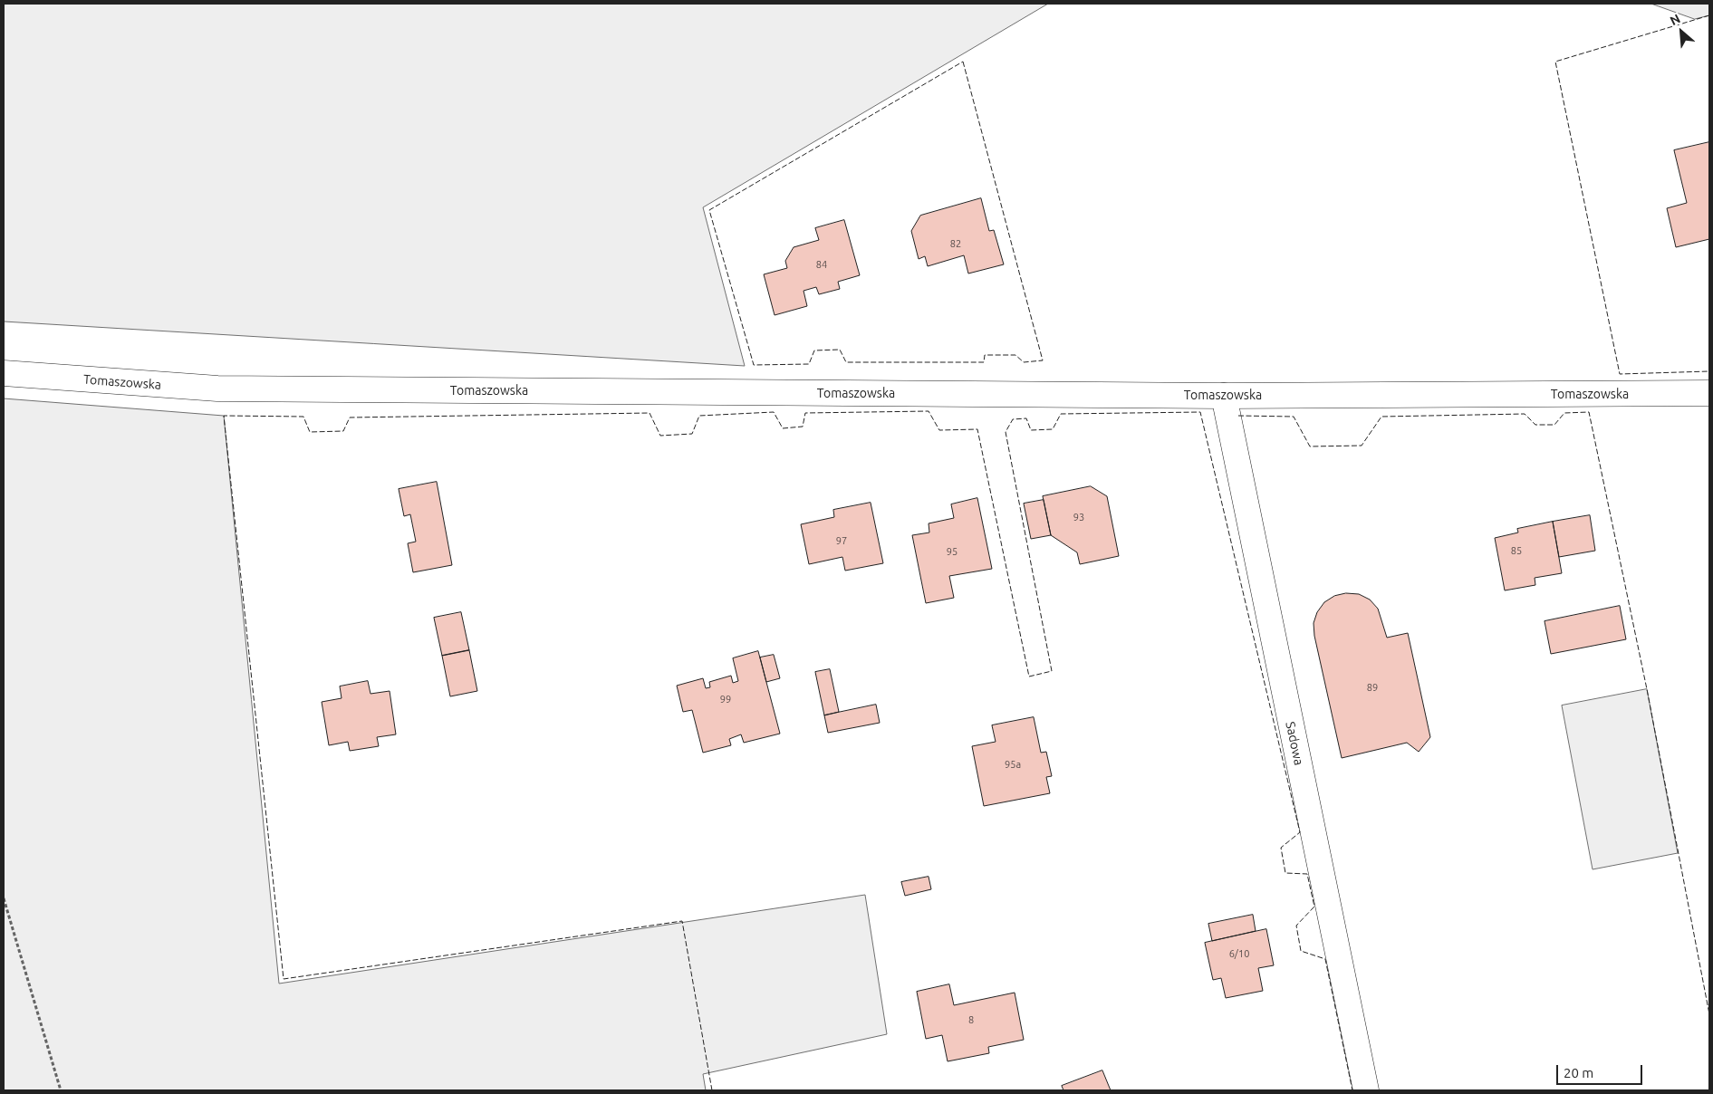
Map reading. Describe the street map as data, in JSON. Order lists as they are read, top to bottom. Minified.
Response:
{"streets":{"street":["Tomaszowska","Sadowa"]},"crossings":[["Tomaszowska","Sadowa"]],"house_numbers":["82","84","93","97","85","95","89","99","95a","6/10","8"],"scale_bar":"20 m","north":"top left"}
